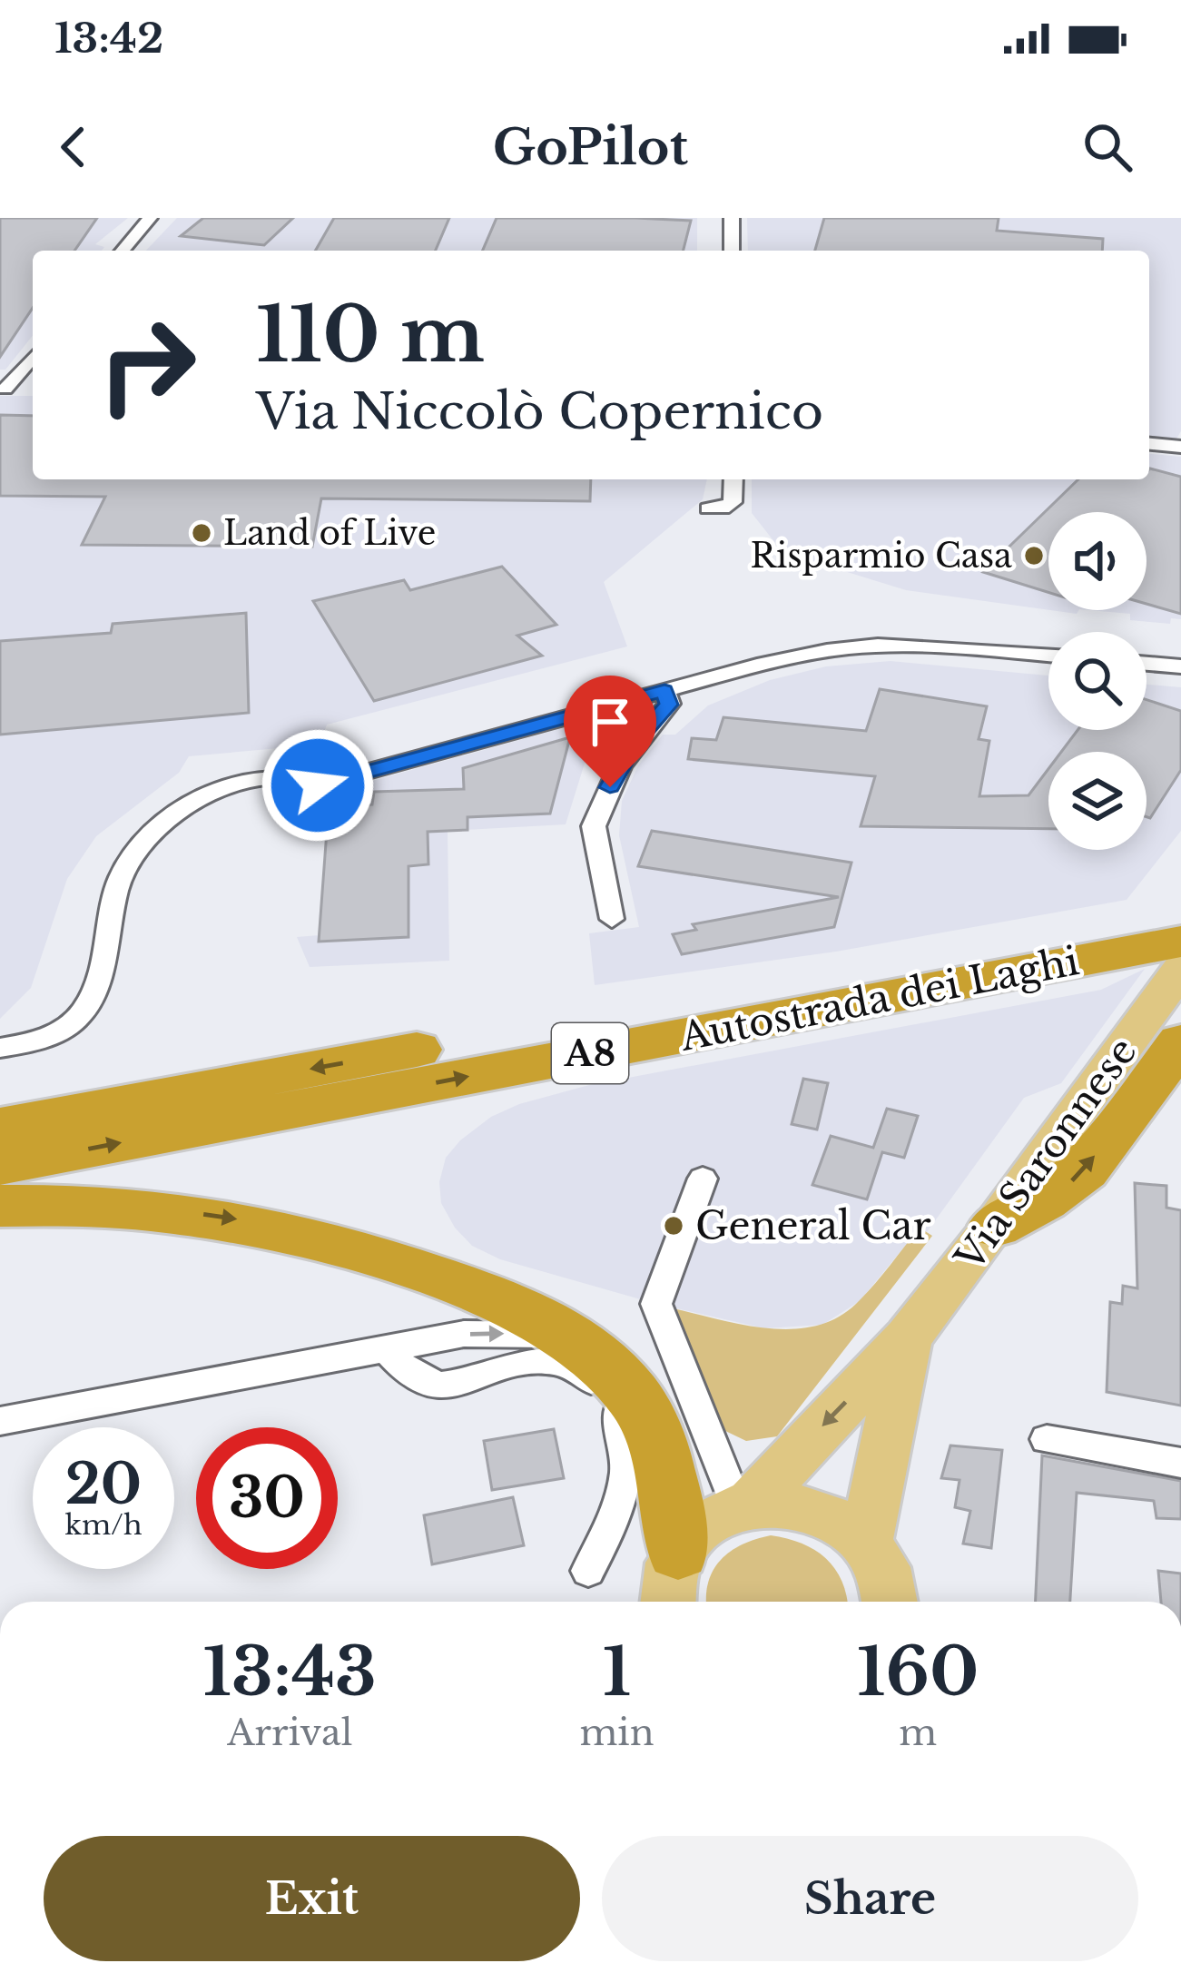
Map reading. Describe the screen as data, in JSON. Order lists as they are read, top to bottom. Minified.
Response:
{"streets":{"highway":["Autostrada dei Laghi","A8"],"main road":["Via Saronnese"]},"places":["Land of Live","Risparmio Casa","General Car"],"page":{"status":"13:42","header":"GoPilot","turn":["110 m","Via Niccolò Copernico"],"speed":"20 km/h","limit":"30","eta":["13:43","Arrival","1","min","160","m"],"buttons":["Exit","Share"]}}
